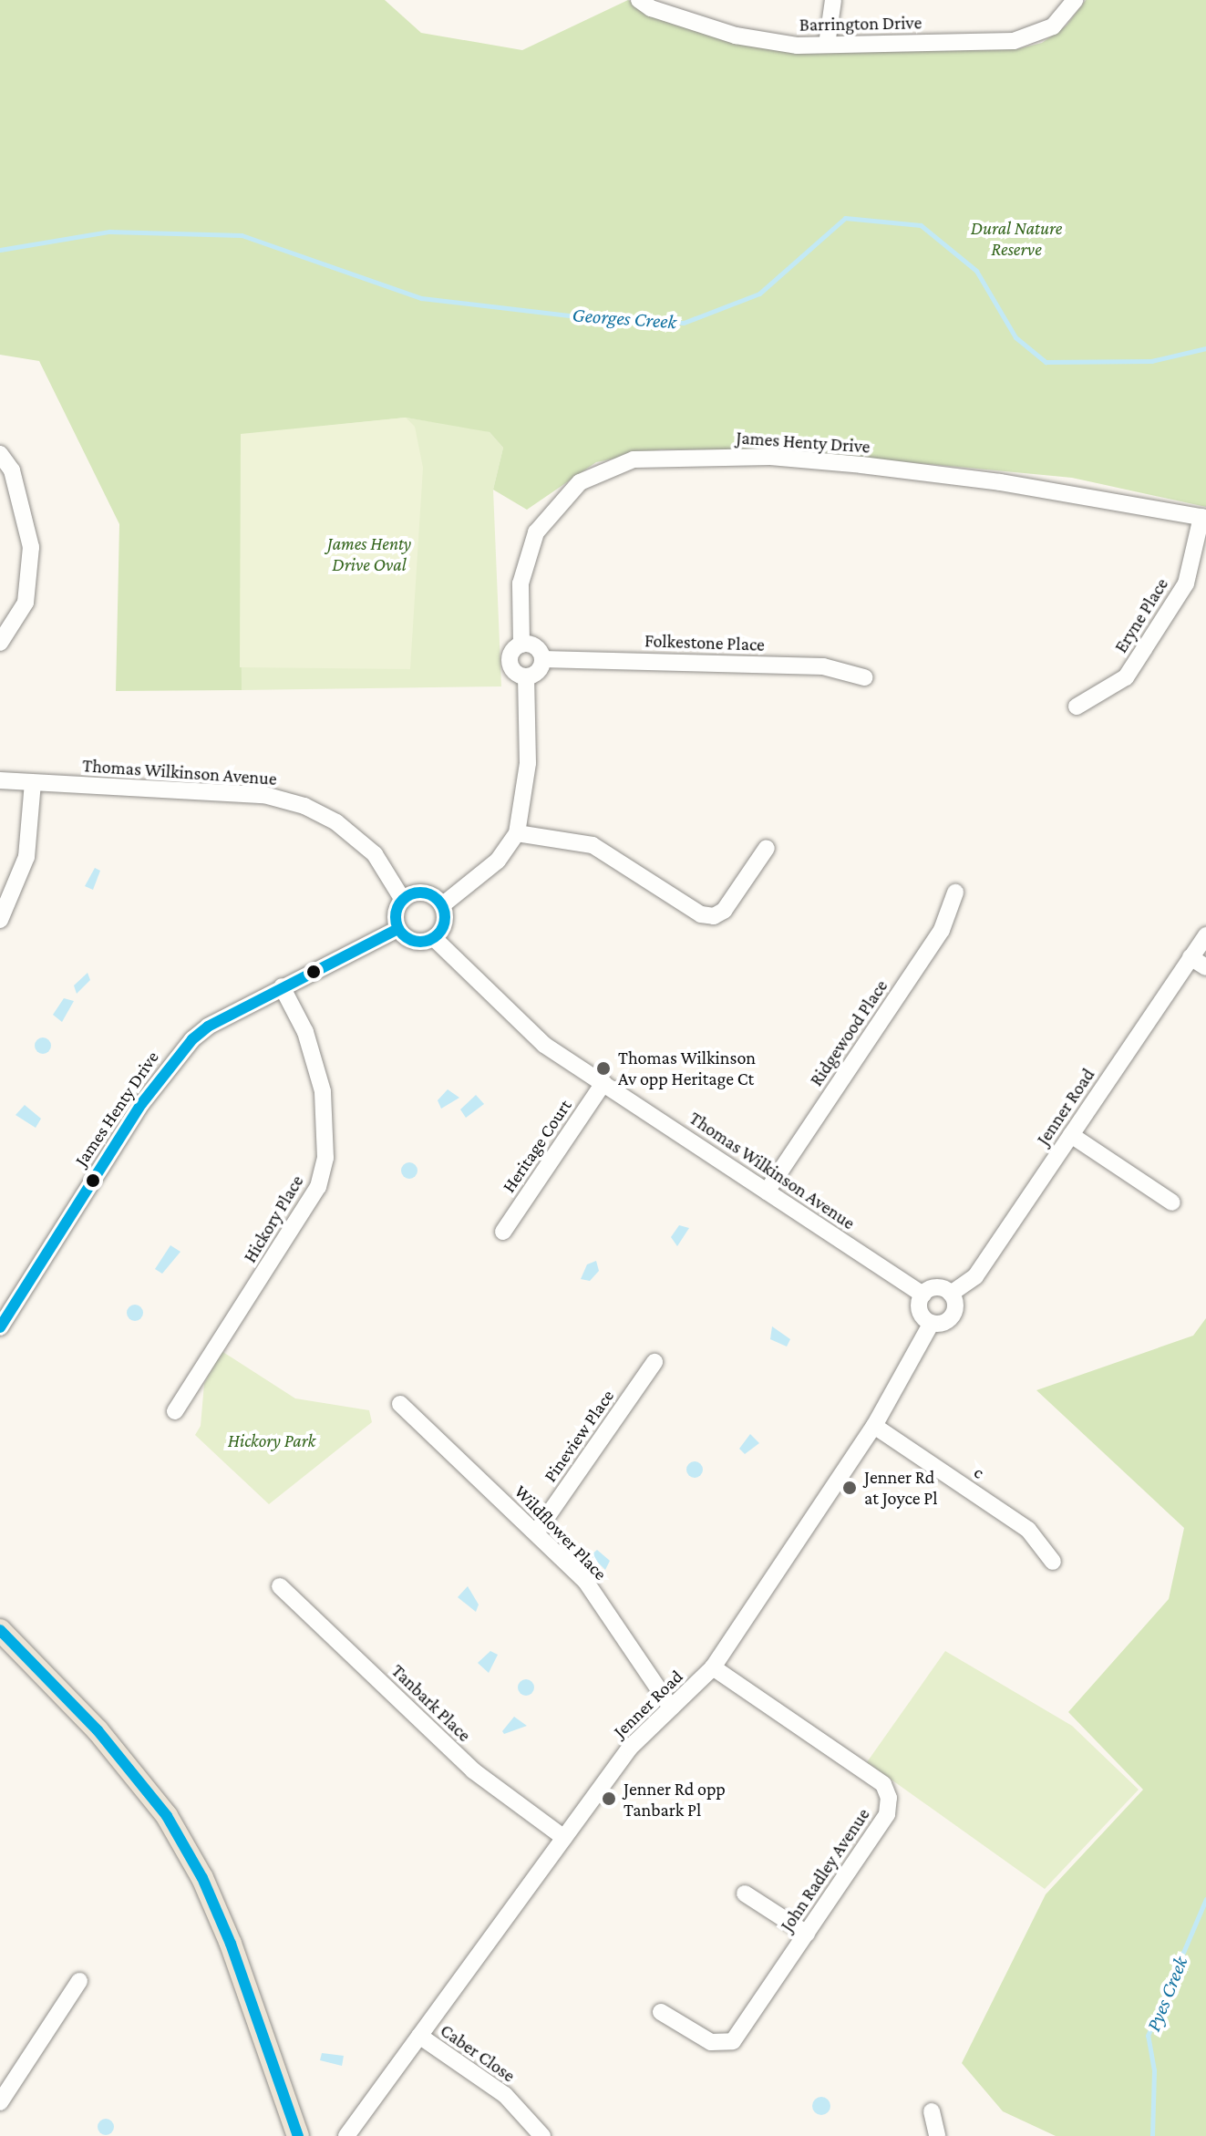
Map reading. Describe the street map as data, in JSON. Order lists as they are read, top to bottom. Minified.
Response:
{"streets":{"street":["Barrington Drive","James Henty Drive","Eryne Place","Folkestone Place","Thomas Wilkinson Avenue","Ridgewood Place","Jenner Road","Heritage Court","Hickory Place","Pineview Place","c","Wildflower Place","Tanbark Place","John Radley Avenue","Caber Close"]},"crossings":[["James Henty Drive","Eryne Place"],["James Henty Drive","Folkestone Place"],["James Henty Drive","Thomas Wilkinson Avenue"],["James Henty Drive","Hickory Place"],["Thomas Wilkinson Avenue","Ridgewood Place"],["Thomas Wilkinson Avenue","Jenner Road"],["Thomas Wilkinson Avenue","Heritage Court"],["Jenner Road","c"],["Jenner Road","Wildflower Place"],["Jenner Road","Tanbark Place"],["Jenner Road","John Radley Avenue"],["Jenner Road","Caber Close"],["Pineview Place","Wildflower Place"]],"water":["Georges Creek","Pyes Creek"],"parks":["Dural Nature Reserve","James Henty Drive Oval","Hickory Park"],"places":["Thomas Wilkinson Av opp Heritage Ct","Jenner Rd at Joyce Pl","Jenner Rd opp Tanbark Pl"]}
